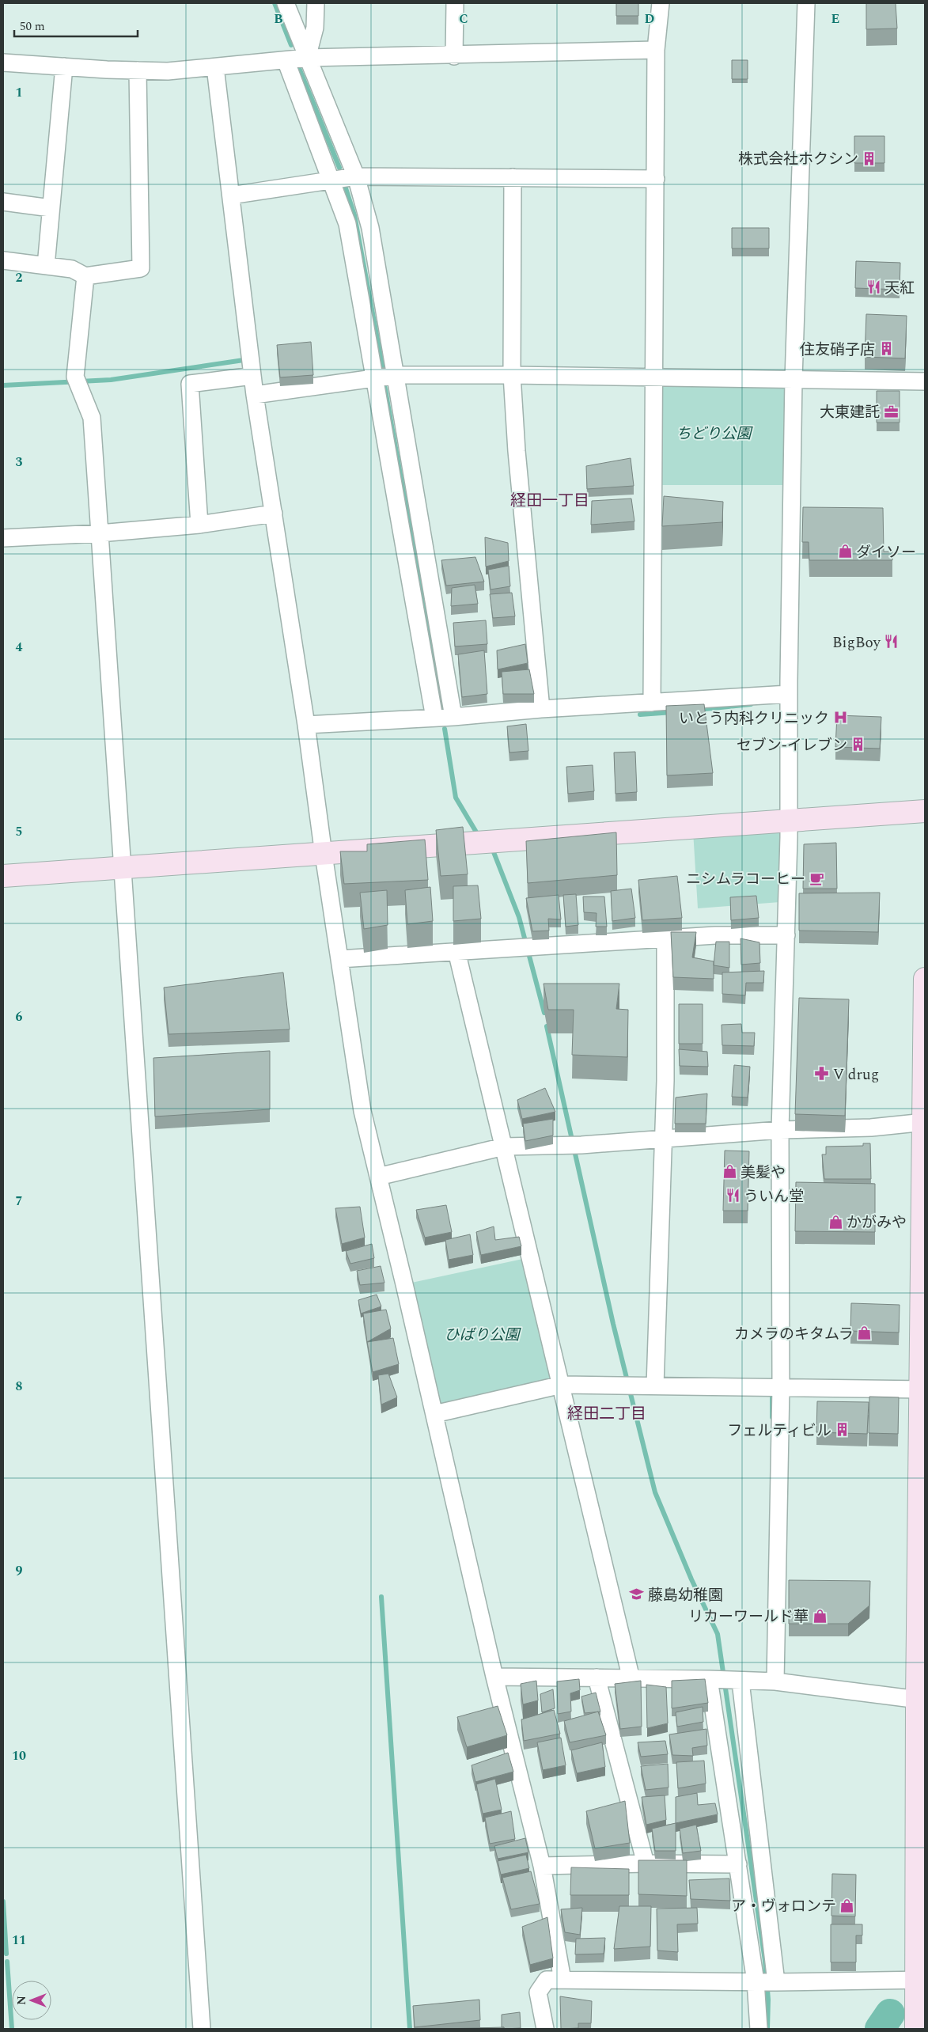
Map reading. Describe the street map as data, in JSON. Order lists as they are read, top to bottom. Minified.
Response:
{"districts":["経田一丁目","経田二丁目"],"parks":["ちどり公園","ひばり公園"],"places":{"building":["株式会社ホクシン","住友硝子店","セブン-イレブン","フェルティビル"],"restaurant":["天紅","BigBoy","ういん堂"],"office":["大東建託"],"shop":["ダイソー","美髪や","かがみや","カメラのキタムラ","リカーワールド華","ア・ヴォロンテ"],"hospital":["いとう内科クリニック"],"cafe":["ニシムラコーヒー"],"pharmacy":["V drug"],"school or university":["藤島幼稚園"]},"scale_bar":"50 m","north":"left","grid":{"columns":["B","C","D","E"],"rows":["1","2","3","4","5","6","7","8","9","10","11"]}}
